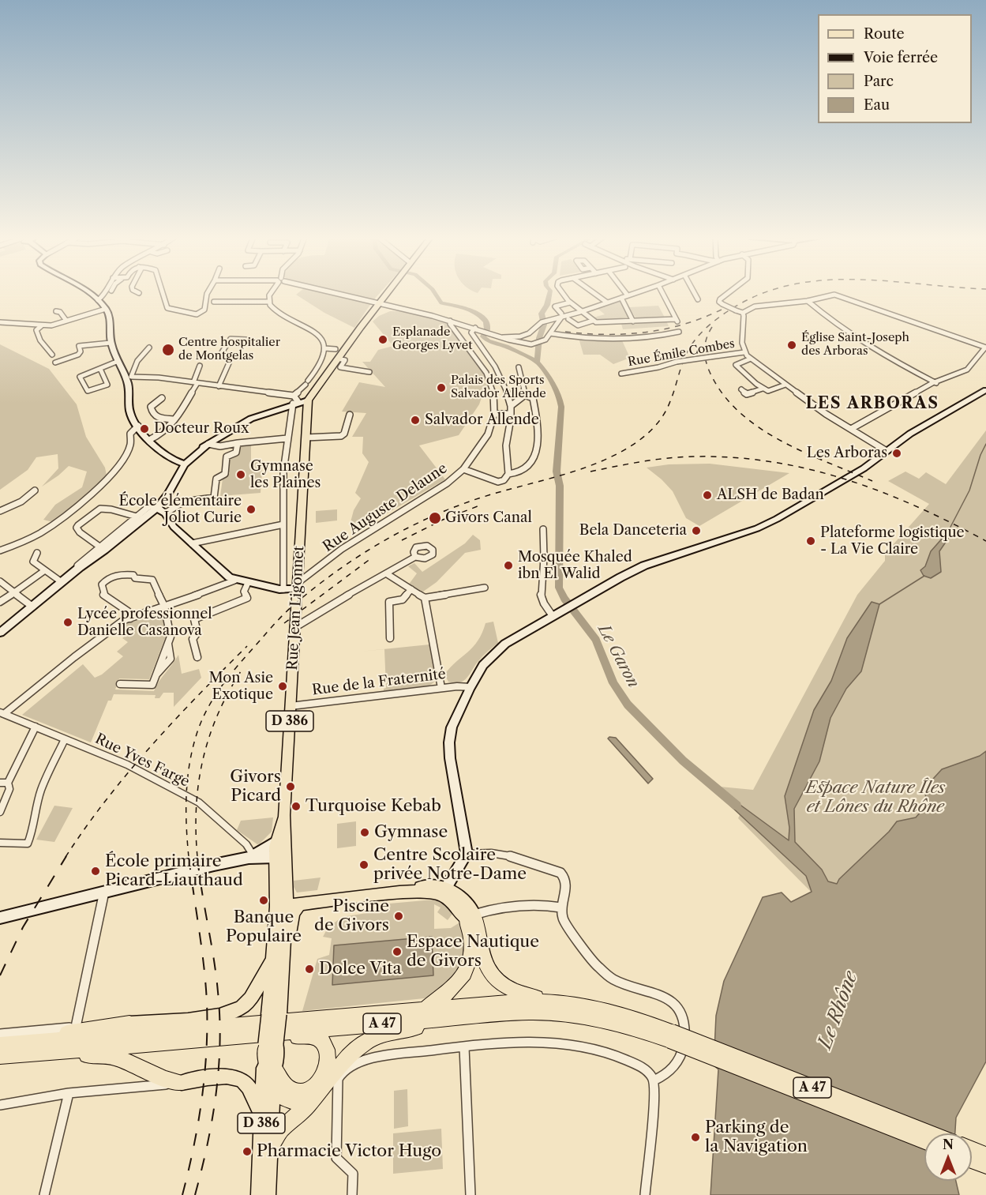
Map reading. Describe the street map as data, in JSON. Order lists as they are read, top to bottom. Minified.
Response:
{"streets":{"highway":["A 47"],"main road":["Rue Jean Ligonnet","D 386"],"street":["Rue Émile Combes","Rue Auguste Delaune","Rue de la Fraternité","Rue Yves Farge"]},"crossings":[["Rue Auguste Delaune","Rue Jean Ligonnet"],["Rue Jean Ligonnet","Rue de la Fraternité"],["Rue Jean Ligonnet","D 386"]],"districts":["LES ARBORAS"],"water":["Le Garon","Le Rhône"],"parks":["Espace Nature Îles et Lônes du Rhône"],"places":["Esplanade Georges Lyvet","Église Saint-Joseph des Arboras","Centre hospitalier de Montgelas","Palais des Sports Salvador Allende","Salvador Allende","Docteur Roux","Les Arboras","Gymnase les Plaines","ALSH de Badan","École élémentaire Joliot Curie","Givors Canal","Bela Danceteria","Plateforme logistique - La Vie Claire","Mosquée Khaled ibn El Walid","Lycée professionnel Danielle Casanova","Mon Asie Exotique","Givors Picard","Turquoise Kebab","Gymnase","Centre Scolaire privée Notre-Dame","École primaire Picard-Liauthaud","Banque Populaire","Piscine de Givors","Espace Nautique de Givors","Dolce Vita","Parking de la Navigation","Pharmacie Victor Hugo"],"legend":["Route","Voie ferrée","Parc","Eau"],"north":"top"}
